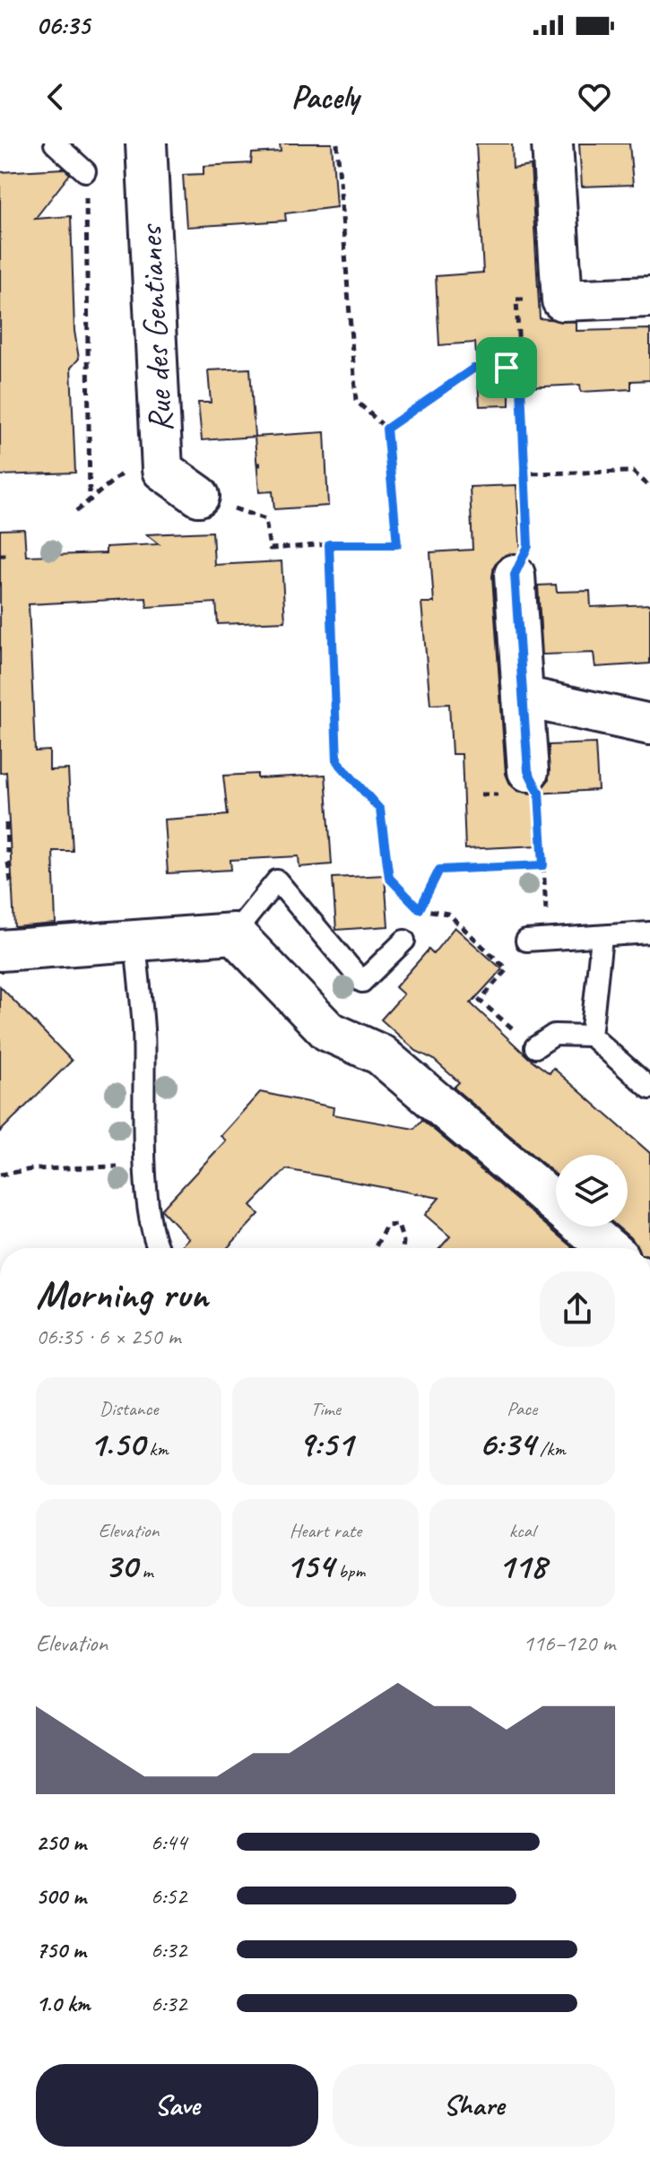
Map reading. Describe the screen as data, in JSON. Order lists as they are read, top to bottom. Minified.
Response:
{"streets":{"street":["Rue des Gentianes"]},"page":{"status":"06:35","header":"Pacely","heading":["Morning run","06:35 · 6 × 250 m"],"stats":[["Distance","1.50 km"],["Time","9:51"],["Pace","6:34 /km"],["Elevation","30 m"],["Heart rate","154 bpm"],["kcal","118"]],"chart":["Elevation","116–120 m"],"list":[{"name":"250 m","note":"6:44"},{"name":"500 m","note":"6:52"},{"name":"750 m","note":"6:32"},{"name":"1.0 km","note":"6:32"}],"buttons":["Save","Share"]}}
